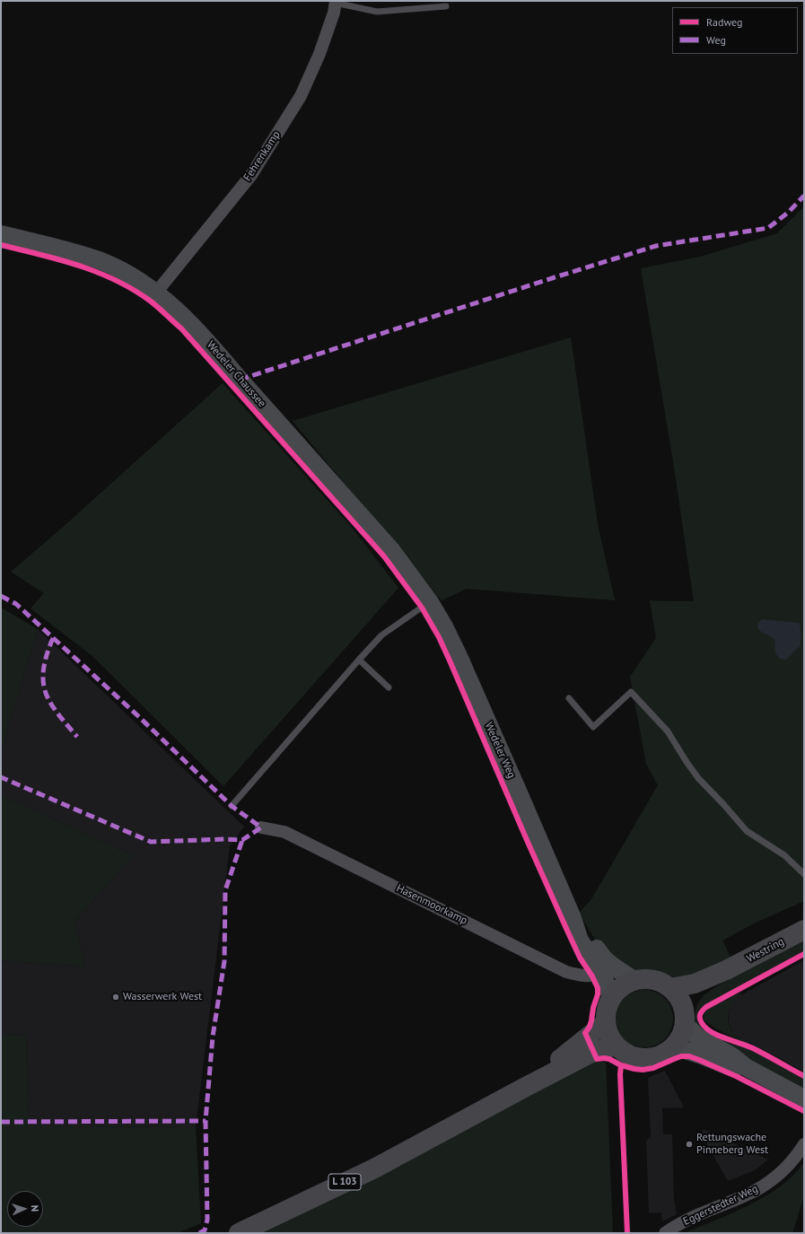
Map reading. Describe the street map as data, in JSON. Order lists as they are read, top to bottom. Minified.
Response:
{"streets":{"main road":["Wedeler Chaussee","Wedeler Weg","Westring","L 103"],"street":["Fehrenkamp","Hasenmoorkamp","Eggerstedter Weg"]},"crossings":[["Fehrenkamp","Wedeler Chaussee"],["Wedeler Chaussee","Wedeler Weg"],["Wedeler Weg","Hasenmoorkamp"],["Wedeler Weg","Westring"],["Wedeler Weg","L 103"],["Westring","L 103"]],"places":["Wasserwerk West","Rettungswache Pinneberg West"],"legend":["Radweg","Weg"],"north":"right"}
